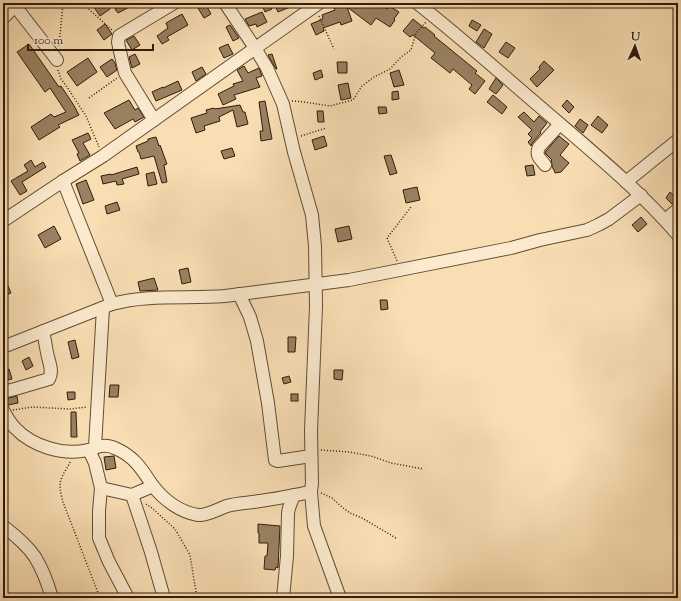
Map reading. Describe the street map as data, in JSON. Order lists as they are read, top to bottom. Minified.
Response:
{"scale_bar":"100 m","north":"top"}
